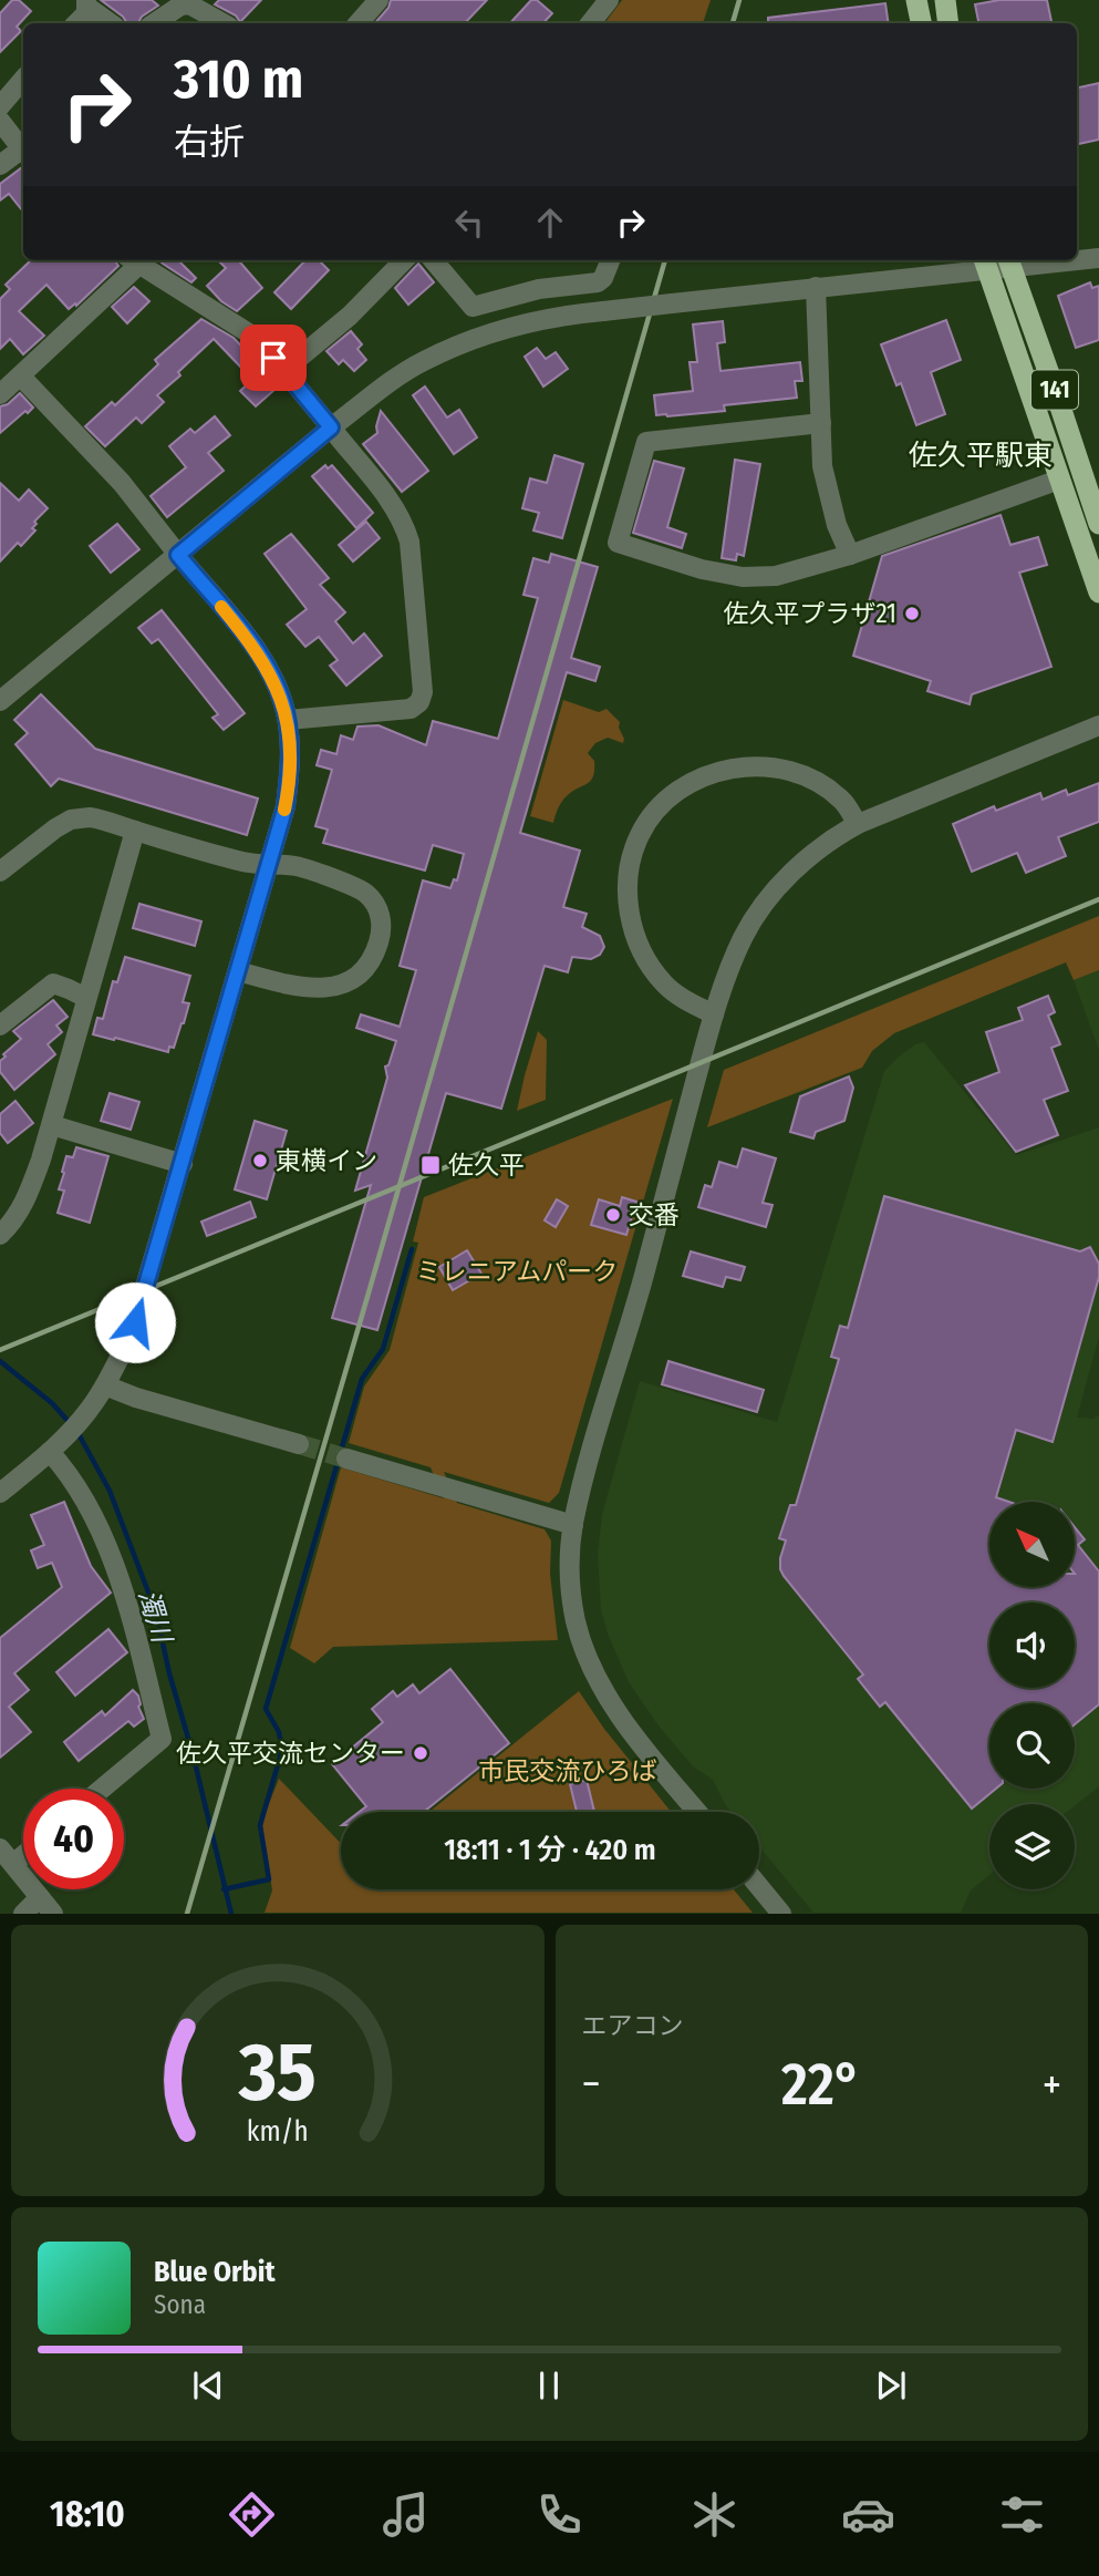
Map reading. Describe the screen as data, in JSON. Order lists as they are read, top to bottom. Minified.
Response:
{"streets":{"highway":["141"]},"districts":["佐久平駅東"],"water":["濁川"],"parks":["ミレニアムパーク","市民交流ひろば"],"places":{"other":["佐久平プラザ21","東横イン","交番","佐久平交流センター"],"transit":["佐久平"]},"north":"top left","page":{"turn":["310 m","右折"],"limit":"40","trip":"18:11 · 1 分 · 420 m","tile":"エアコン","heat":["−","22°","+"],"song":["Blue Orbit","Sona"],"tabs":"18:10","gauge":["35","km/h"]}}
